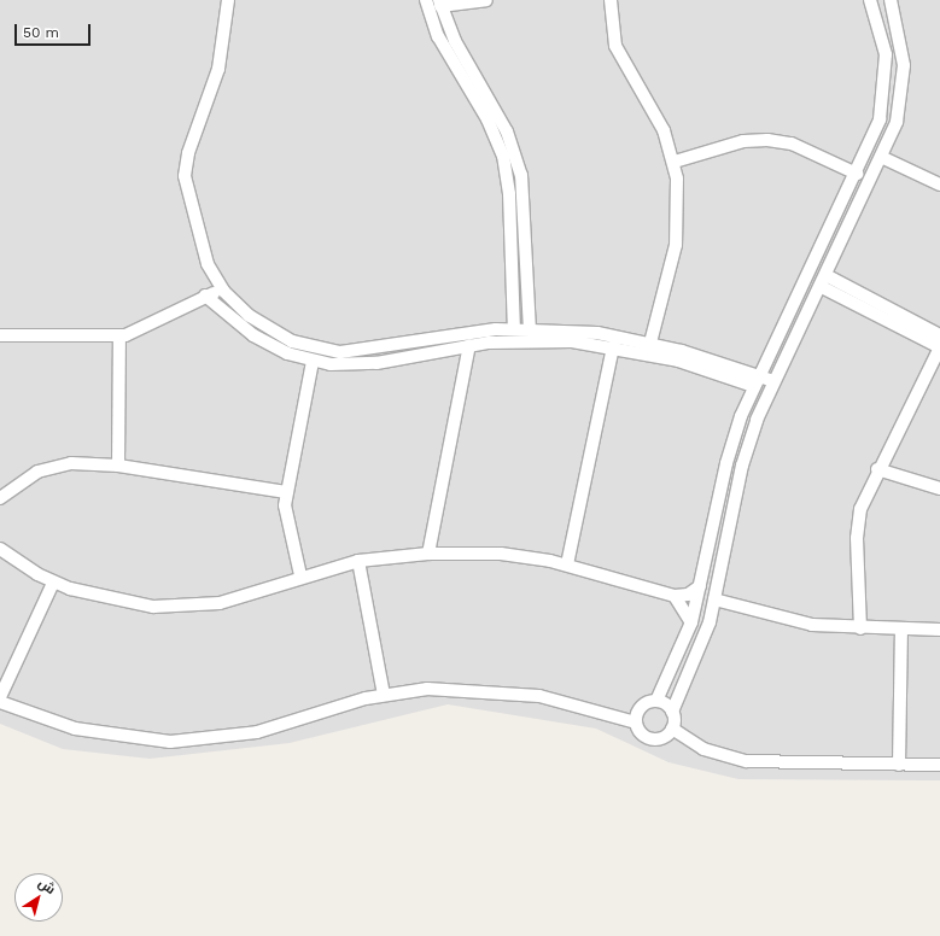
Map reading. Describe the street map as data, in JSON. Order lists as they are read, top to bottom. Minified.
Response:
{"scale_bar":"50 m","north":"top right"}
